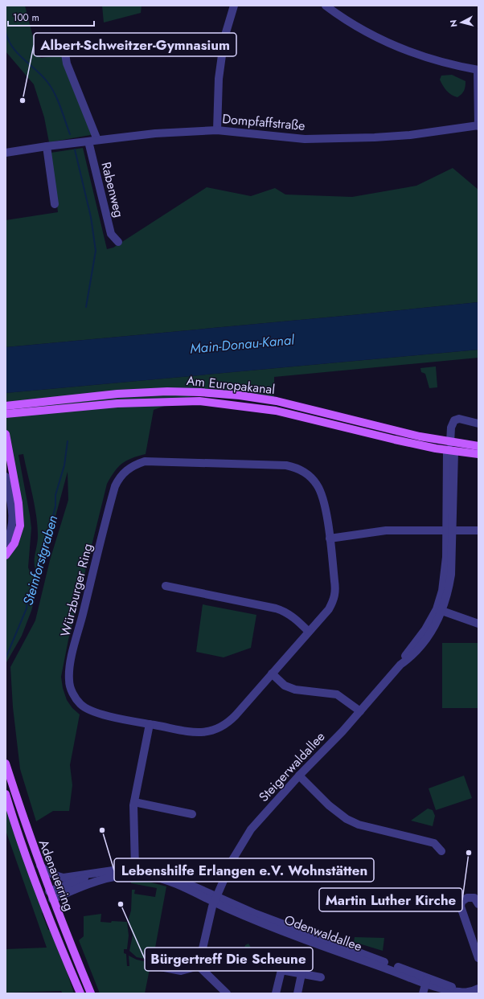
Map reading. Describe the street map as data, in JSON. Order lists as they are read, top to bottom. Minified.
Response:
{"streets":{"main road":["Am Europakanal","Adenauerring"],"street":["Dompfaffstraße","Rabenweg","Würzburger Ring","Steigerwaldallee","Odenwaldallee"]},"crossings":[["Dompfaffstraße","Rabenweg"],["Am Europakanal","Steigerwaldallee"],["Steigerwaldallee","Odenwaldallee"],["Adenauerring","Odenwaldallee"]],"water":["Main-Donau-Kanal","Steinforstgraben"],"places":["Albert-Schweitzer-Gymnasium","Lebenshilfe Erlangen e.V. Wohnstätten","Martin Luther Kirche","Bürgertreff Die Scheune"],"scale_bar":"100 m","north":"left"}
